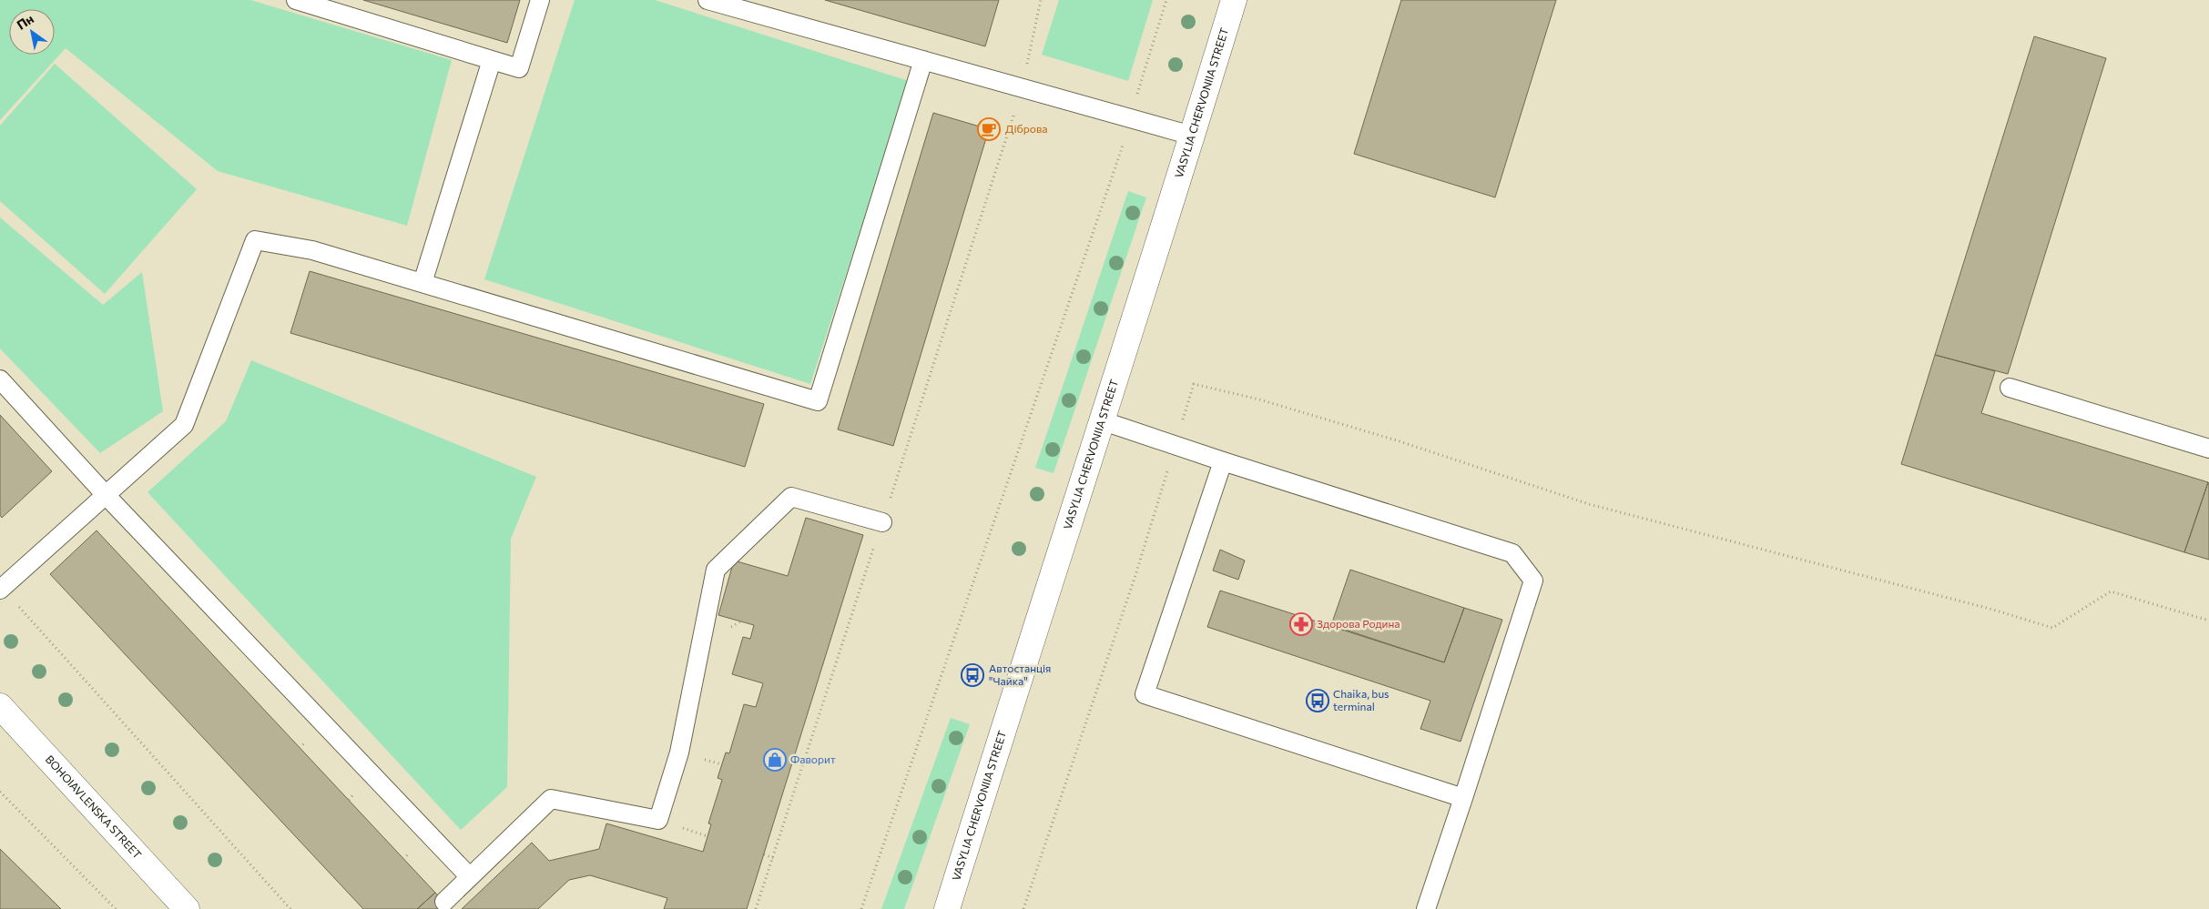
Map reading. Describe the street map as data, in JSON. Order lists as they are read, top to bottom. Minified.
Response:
{"streets":{"main road":["VASYLIA CHERVONIIA STREET","BOHOIAVLENSKA STREET"]},"places":{"cafe":["Діброва"],"pharmacy":["Здорова Родина"],"bus stop":["Автостанція \"Чайка\"","Chaika, bus terminal"],"shop":["Фаворит"]},"north":"top left"}
